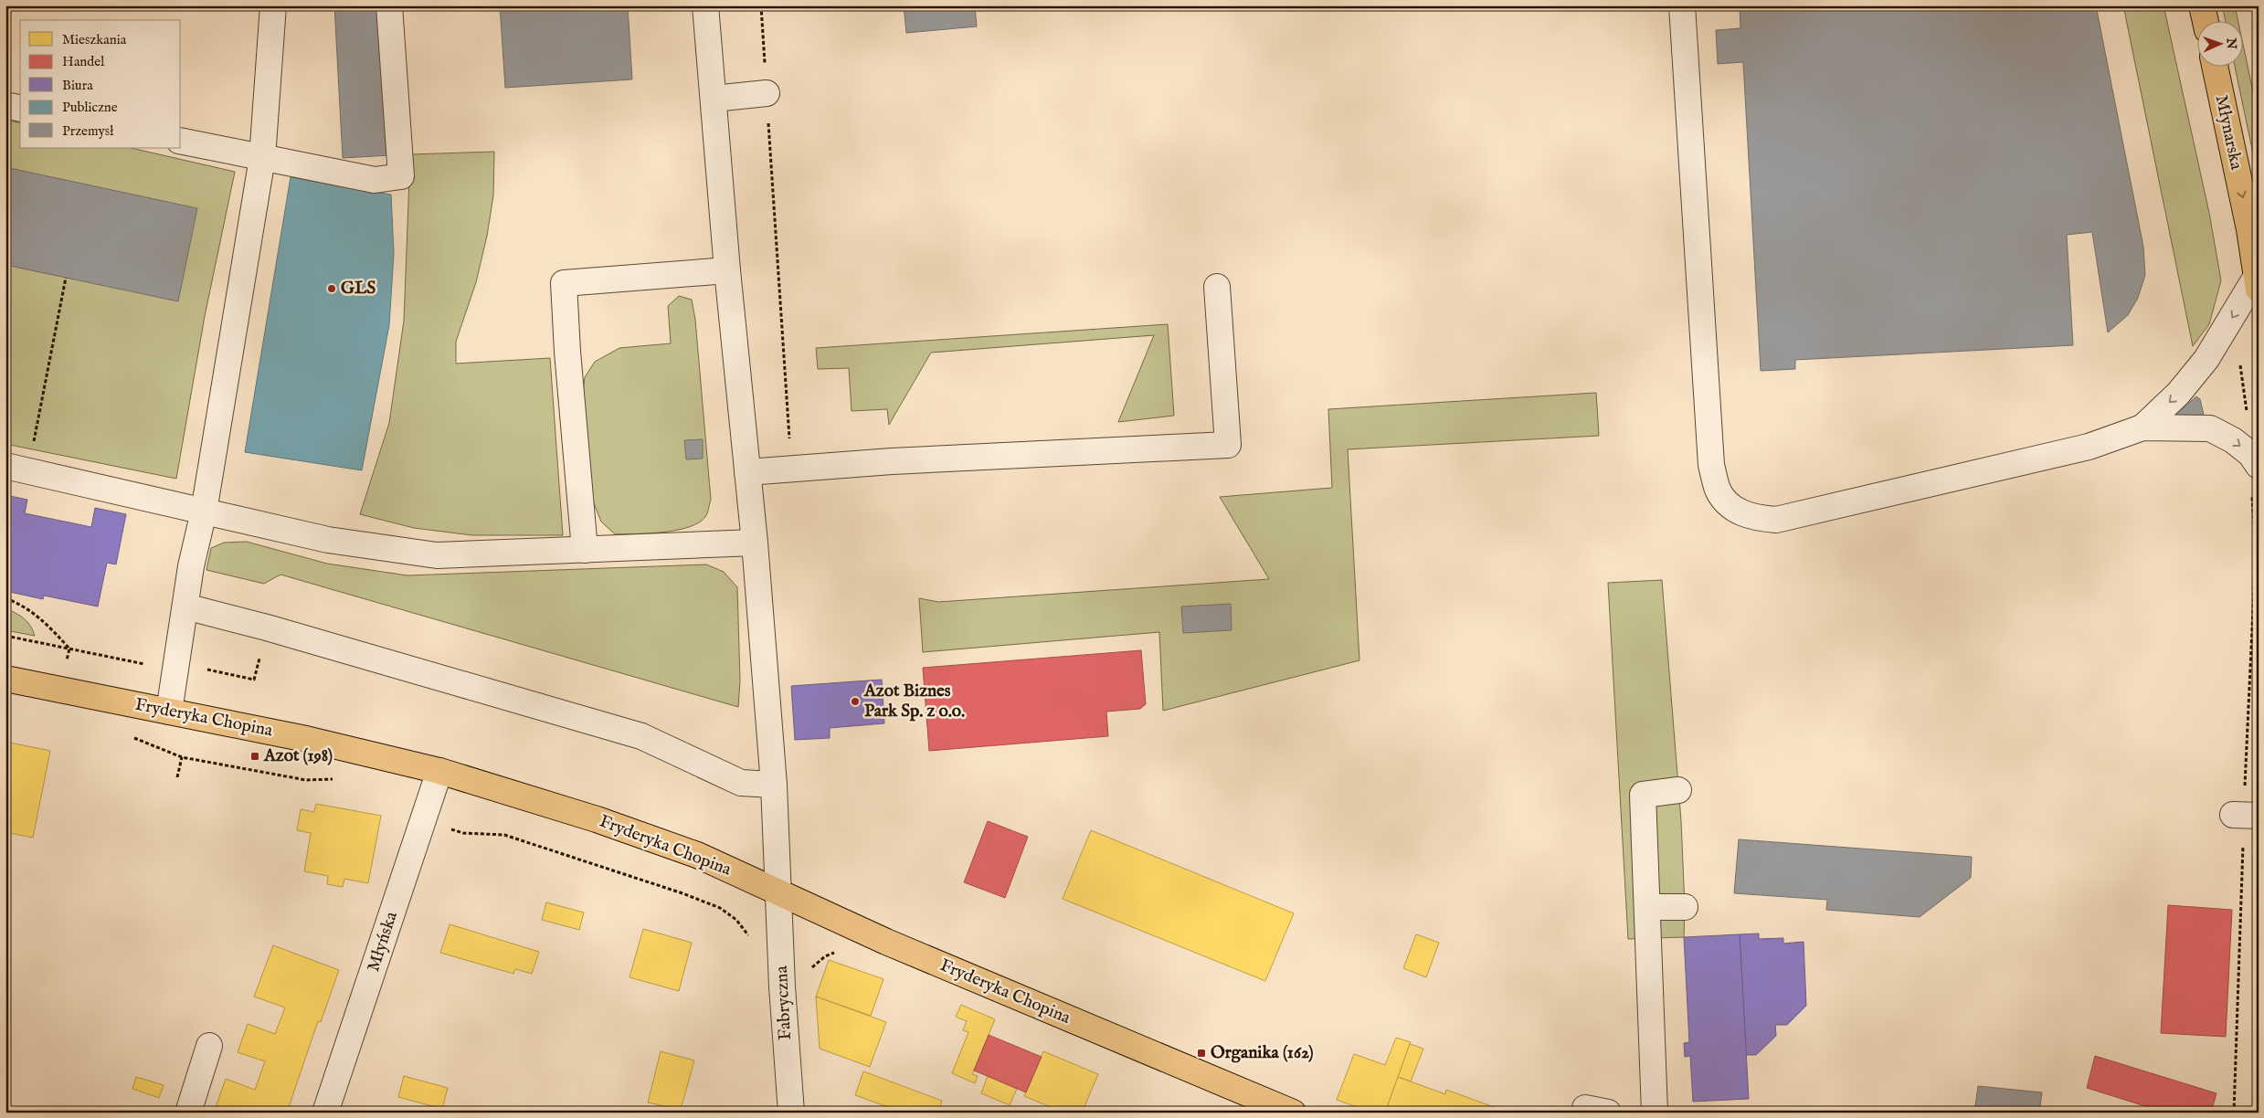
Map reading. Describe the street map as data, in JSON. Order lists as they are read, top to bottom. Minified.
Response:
{"streets":{"main road":["Młynarska","Fryderyka Chopina"],"street":["Młyńska","Fabryczna"]},"crossings":[["Fryderyka Chopina","Młyńska"],["Fryderyka Chopina","Fabryczna"]],"one_way":["Młynarska"],"places":{"other":["GLS","Azot Biznes Park Sp. z o.o."],"transit":["Azot (198)","Organika (162)"]},"legend":["Mieszkania","Handel","Biura","Publiczne","Przemysł"],"north":"right"}
